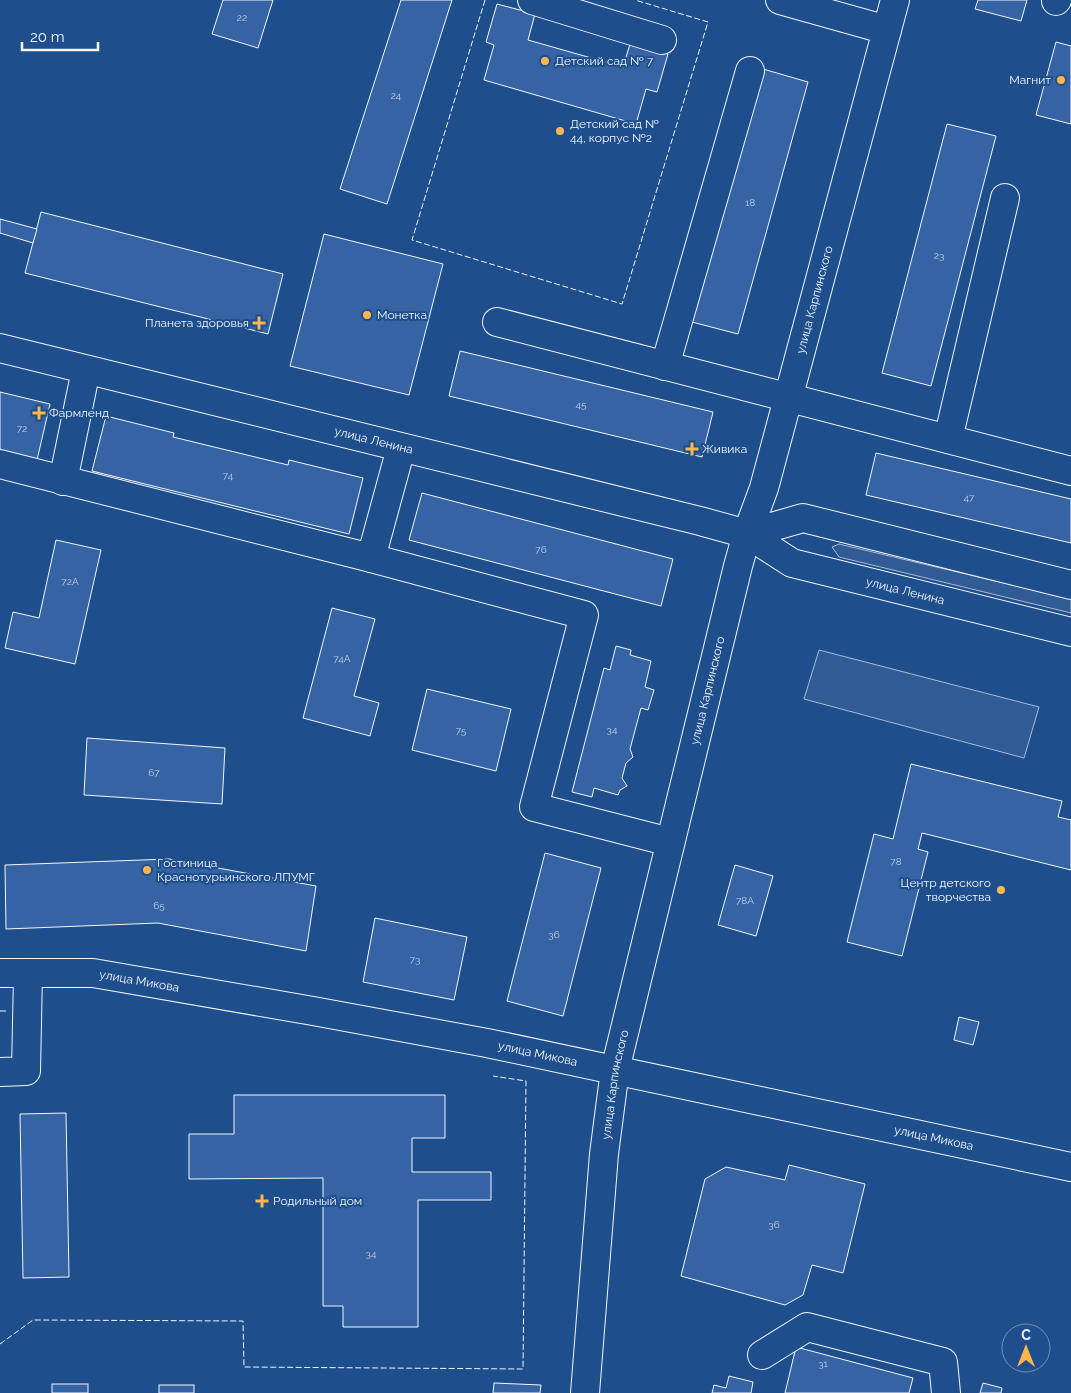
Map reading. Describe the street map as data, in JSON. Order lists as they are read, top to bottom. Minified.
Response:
{"streets":{"street":["улица Карпинского","улица Ленина","улица Микова"]},"crossings":[["улица Карпинского","улица Ленина"],["улица Карпинского","улица Микова"]],"places":{"other":["Детский сад № 7","Магнит","Детский сад № 44, корпус №2","Монетка","Гостиница Краснотурьинского ЛПУМГ","Центр детского творчества"],"health":["Планета здоровья","Фармленд","Живика","Родильный дом"]},"house_numbers":["22","24","18","23","45","72","74","47","76","72А","74А","34","75","67","78","78А","65","36","73","36","34","31"],"scale_bar":"20 m","north":"top"}
